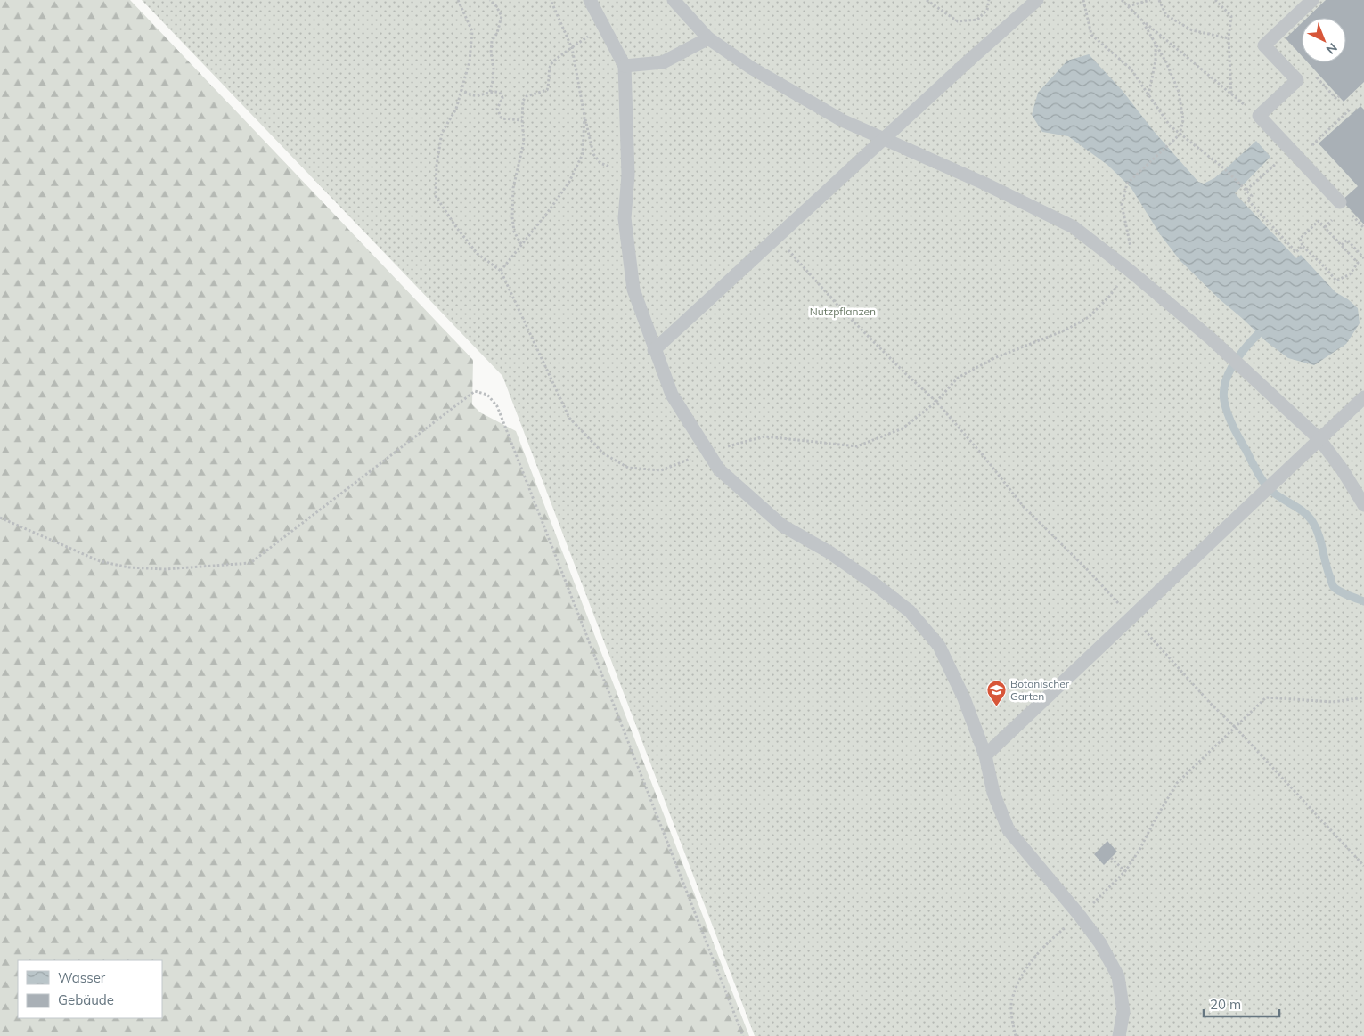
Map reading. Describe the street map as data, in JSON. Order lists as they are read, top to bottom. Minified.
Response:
{"parks":["Nutzpflanzen"],"places":{"school or university":["Botanischer Garten"]},"legend":["Wasser","Gebäude"],"scale_bar":"20 m","north":"bottom right"}
